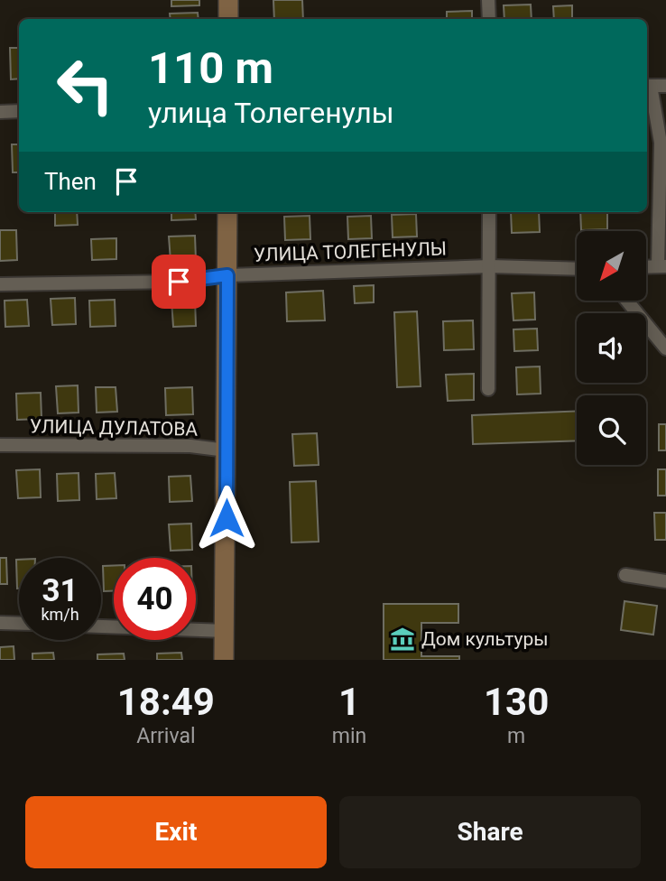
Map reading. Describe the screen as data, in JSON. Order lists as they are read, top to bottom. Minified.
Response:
{"streets":{"street":["УЛИЦА ТОЛЕГЕНУЛЫ","УЛИЦА ДУЛАТОВА"]},"places":{"museum":["Дом культуры"]},"north":"bottom left","page":{"turn":["110 m","улица Толегенулы"],"then":"Then","speed":"31 km/h","limit":"40","eta":["18:49","Arrival","1","min","130","m"],"buttons":["Exit","Share"]}}
